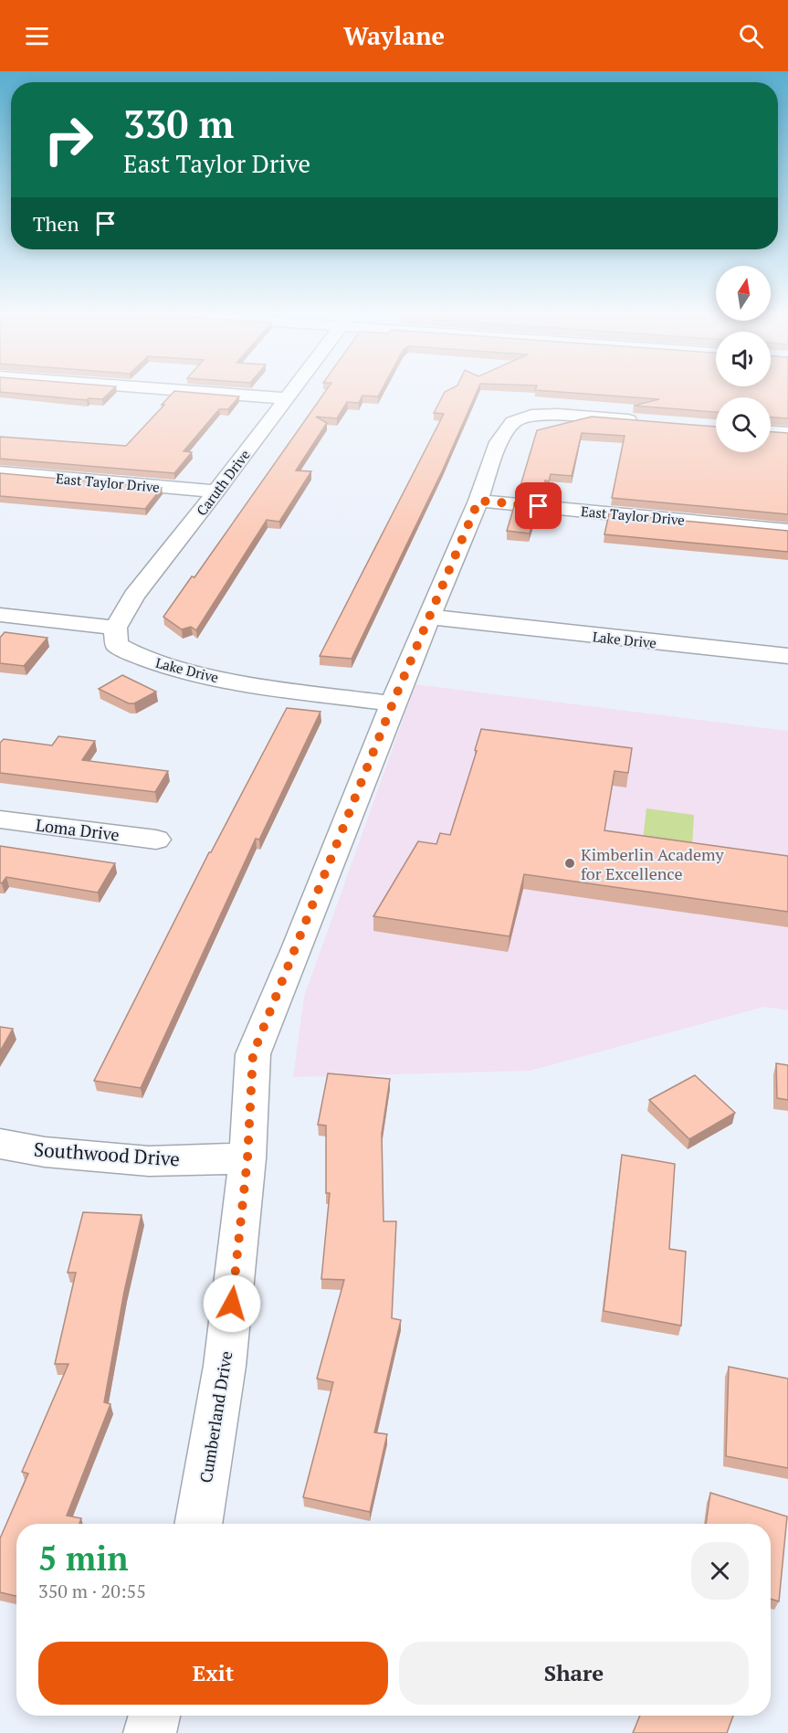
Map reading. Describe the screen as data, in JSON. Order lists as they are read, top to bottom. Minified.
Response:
{"streets":{"street":["East Taylor Drive","Caruth Drive","Lake Drive","Loma Drive","Southwood Drive","Cumberland Drive"]},"crossings":[["East Taylor Drive","Caruth Drive"],["East Taylor Drive","Cumberland Drive"],["Caruth Drive","Lake Drive"],["Lake Drive","Cumberland Drive"],["Southwood Drive","Cumberland Drive"]],"places":["Kimberlin Academy for Excellence"],"north":"top","page":{"header":"Waylane","turn":["330 m","East Taylor Drive"],"then":"Then","heading":["5 min","350 m · 20:55"],"buttons":["Exit","Share"]}}
